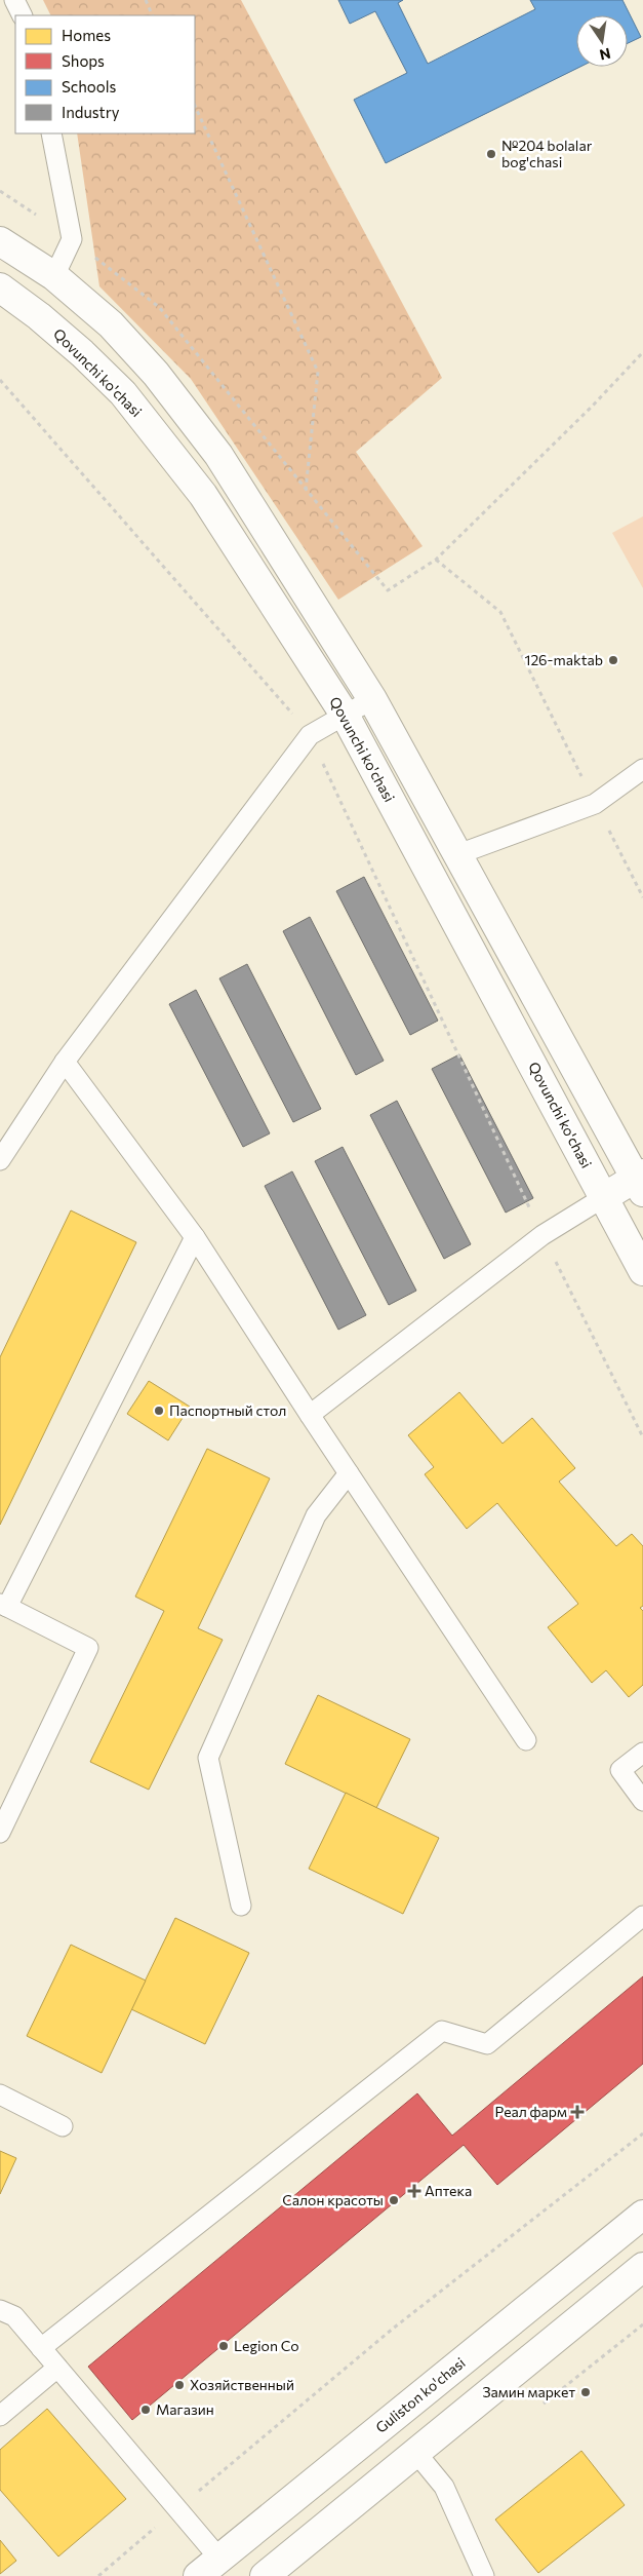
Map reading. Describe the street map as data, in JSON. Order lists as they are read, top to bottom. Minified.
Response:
{"streets":{"main road":["Qovunchi ko'chasi","Guliston ko'chasi"]},"places":{"other":["№204 bolalar bog'chasi","126-maktab","Паспортный стол","Салон красоты","Legion Co","Хозяйственный","Замин маркет","Магазин"],"health":["Реал фарм","Аптека"]},"legend":["Homes","Shops","Schools","Industry"],"north":"bottom"}
